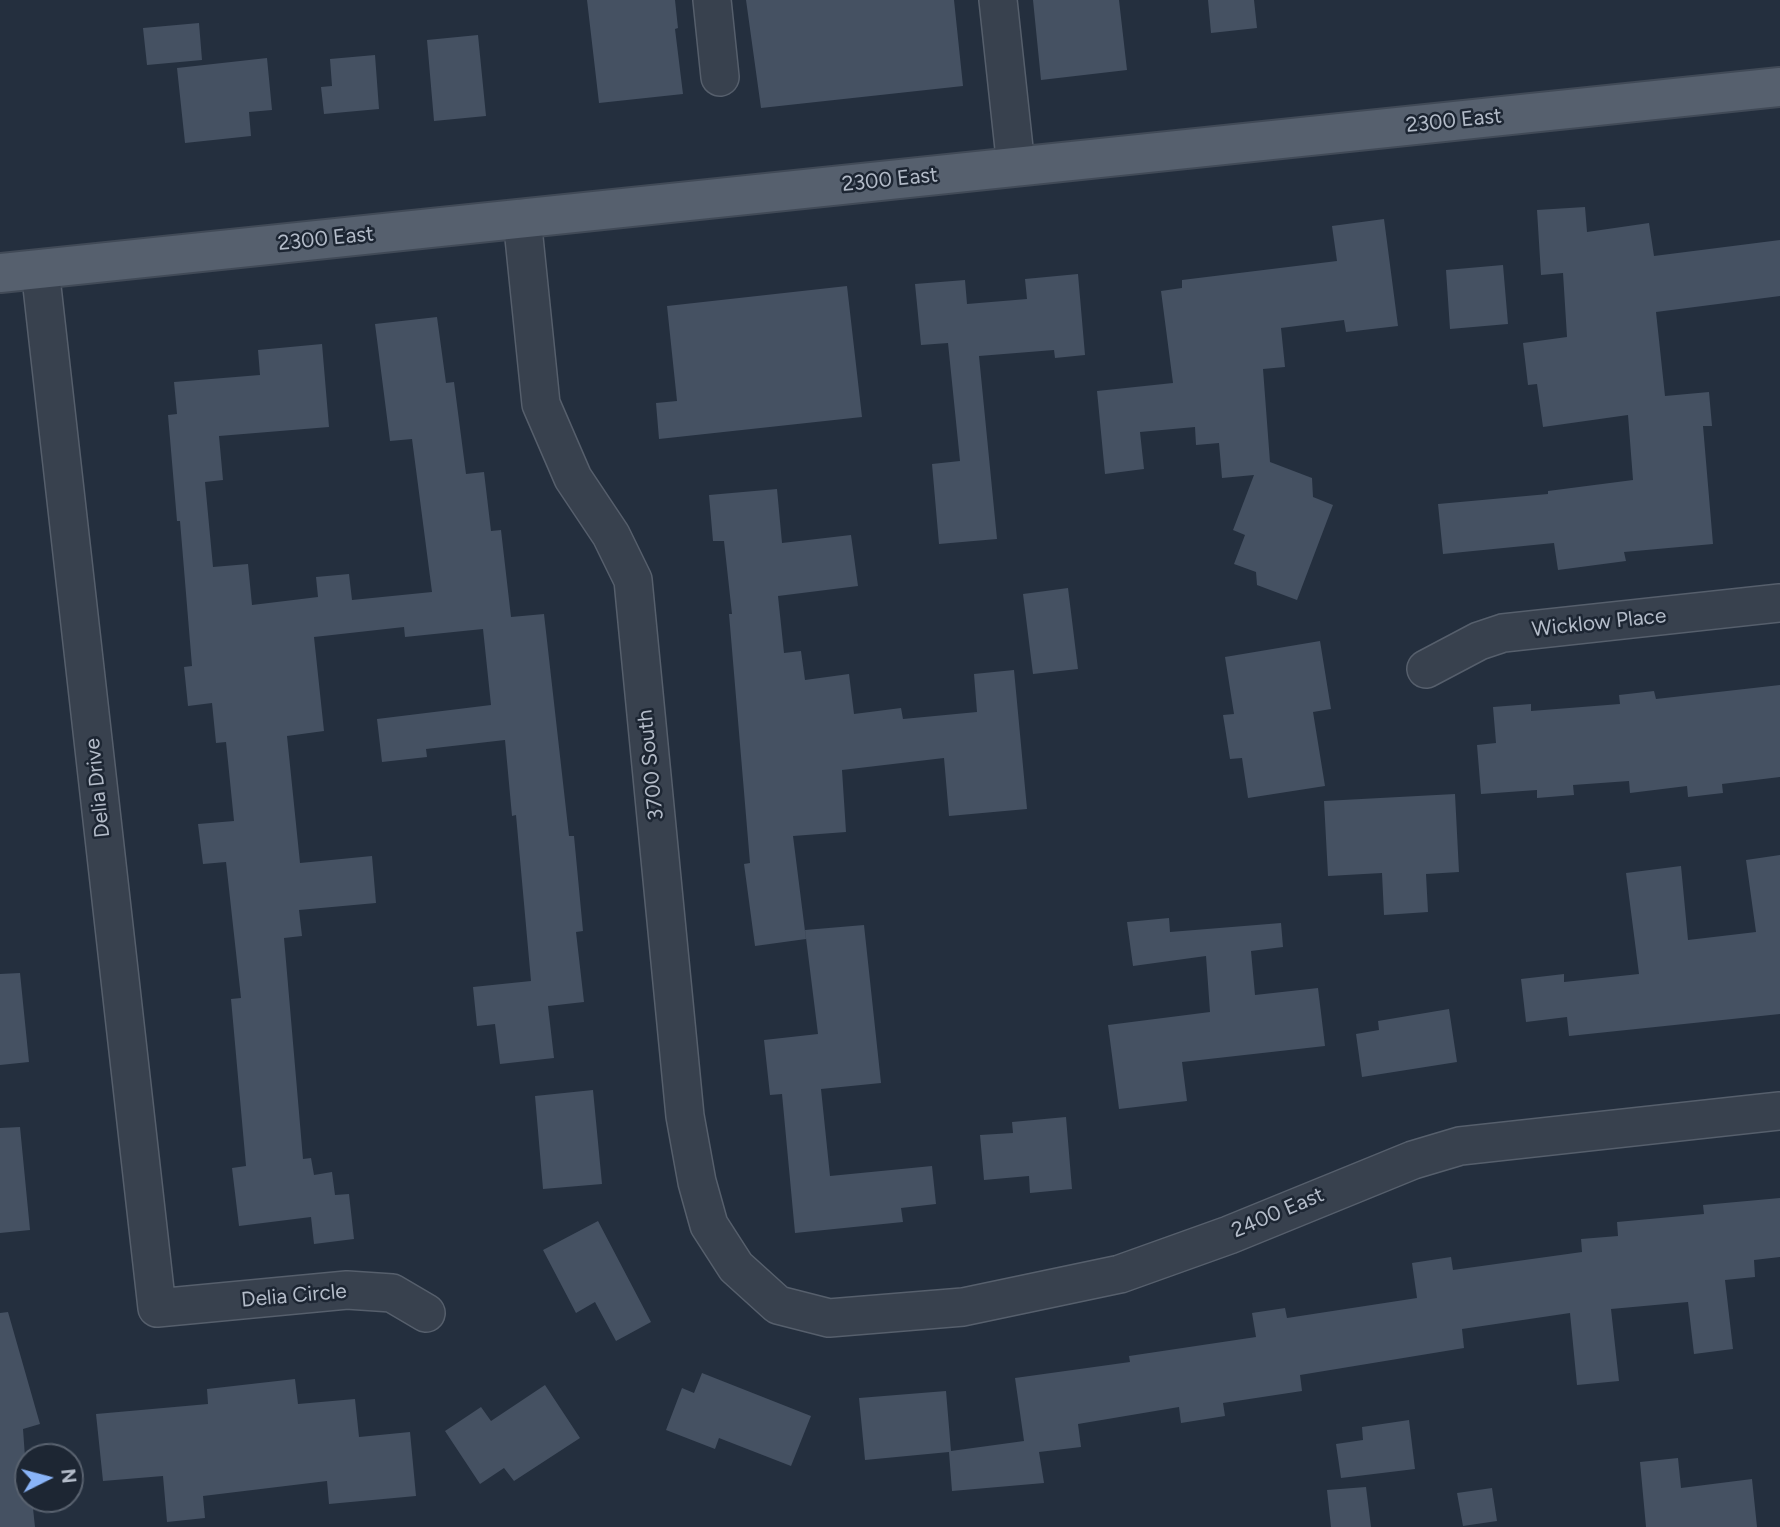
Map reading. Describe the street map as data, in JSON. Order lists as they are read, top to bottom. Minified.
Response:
{"streets":{"main road":["2300 East"],"street":["Wicklow Place","3700 South","Delia Drive","2400 East","Delia Circle"]},"crossings":[["2300 East","3700 South"],["2300 East","Delia Drive"],["3700 South","2400 East"],["Delia Drive","Delia Circle"]],"north":"right"}
